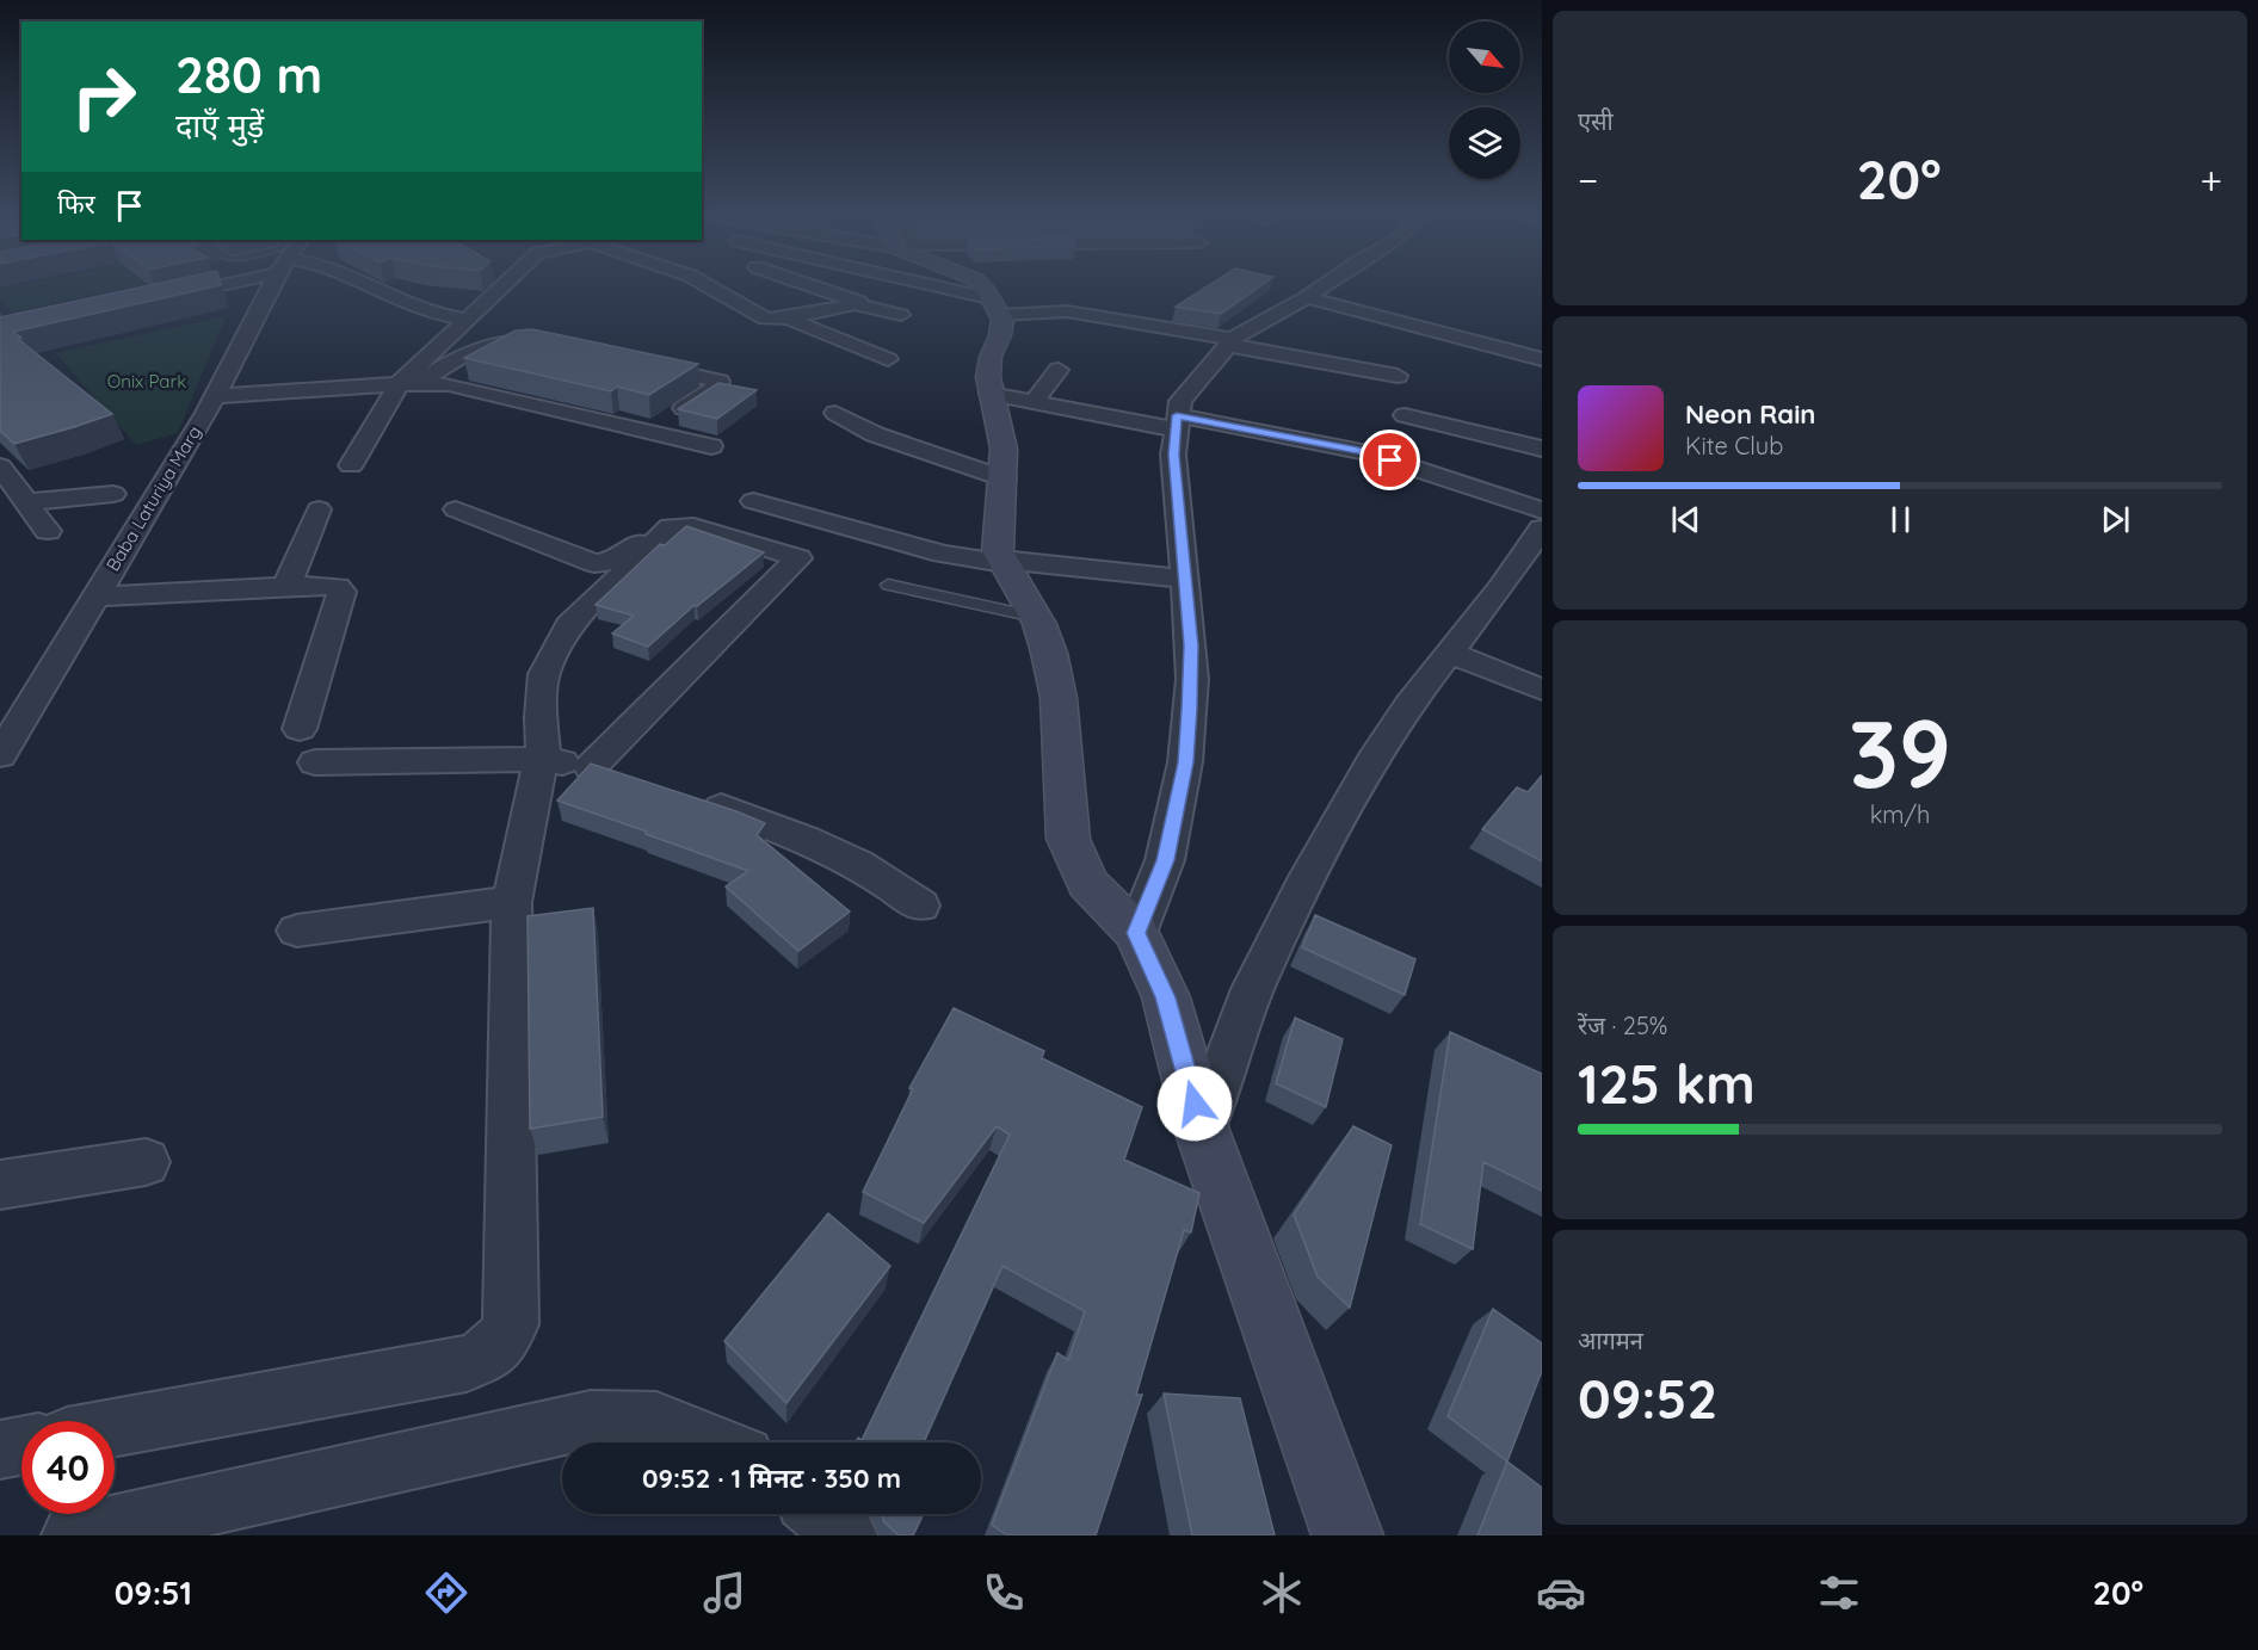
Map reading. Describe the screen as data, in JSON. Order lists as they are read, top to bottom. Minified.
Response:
{"streets":{"street":["Baba Laturiya Marg"]},"parks":["Onix Park"],"north":"bottom right","page":{"tile":["एसी",["39","km/h"],["रेंज · 25%","125 km"],["आगमन","09:52"]],"turn":["280 m","दाएँ मुड़ें"],"heat":["−","20°","+"],"then":"फिर","song":["Neon Rain","Kite Club"],"limit":"40","trip":"09:52 · 1 मिनट · 350 m","tabs":["09:51","20°"]}}
